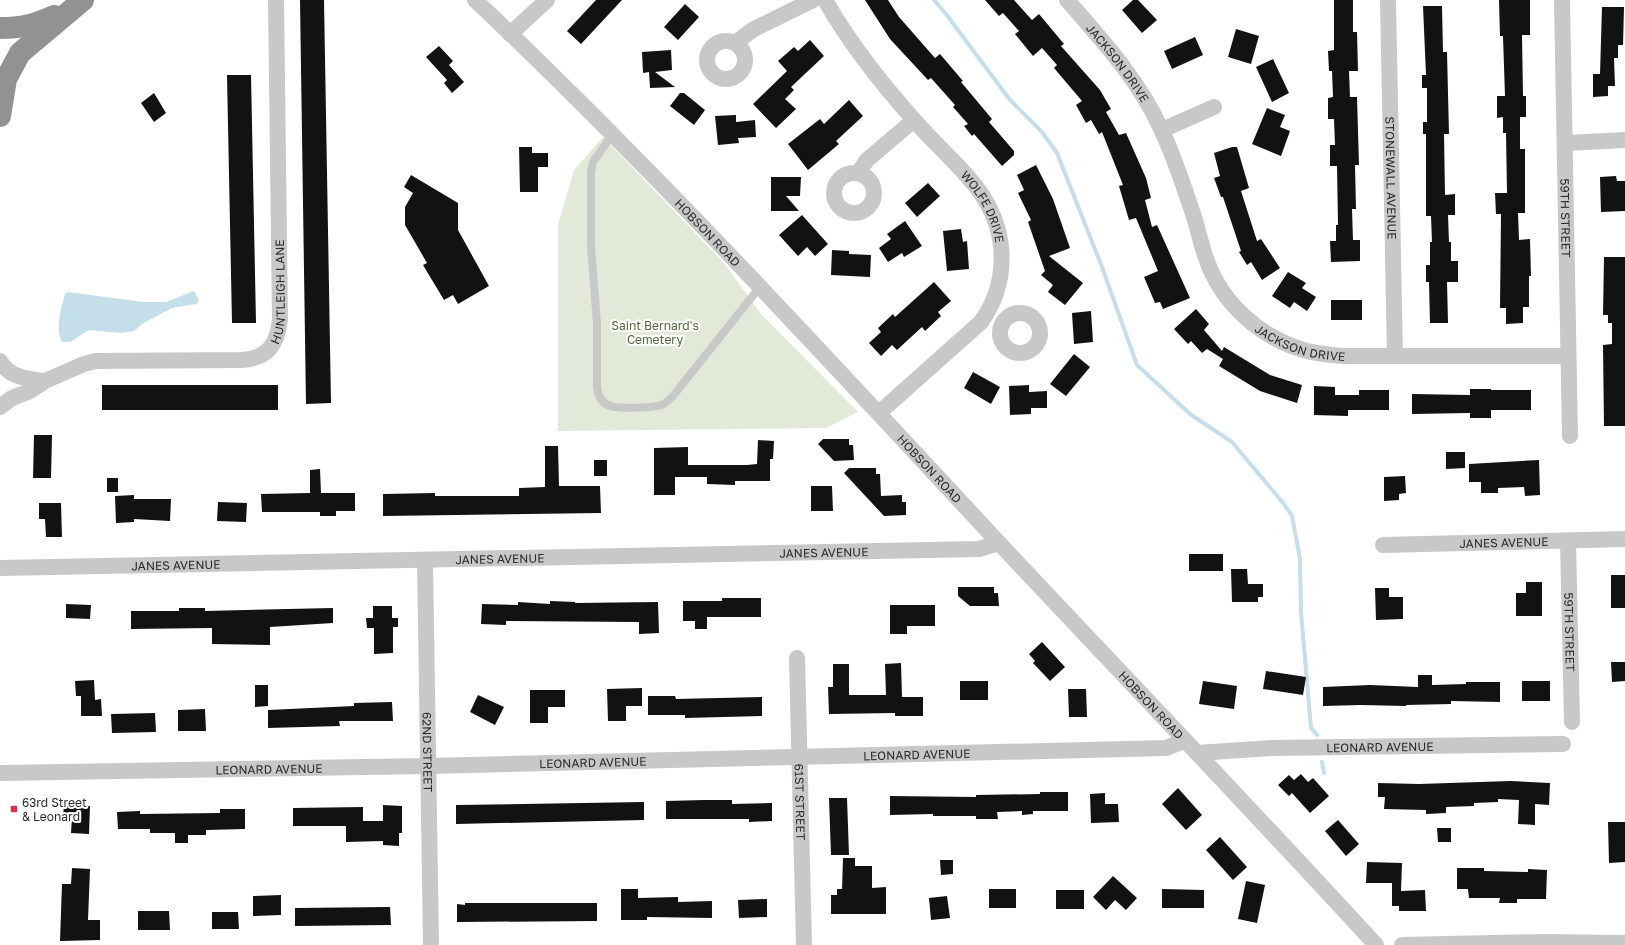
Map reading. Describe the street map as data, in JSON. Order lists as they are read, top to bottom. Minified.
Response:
{"streets":{"street":["JACKSON DRIVE","STONEWALL AVENUE","WOLFE DRIVE","59TH STREET","HOBSON ROAD","HUNTLEIGH LANE","JANES AVENUE","LEONARD AVENUE","62ND STREET","61ST STREET"]},"crossings":[["JACKSON DRIVE","STONEWALL AVENUE"],["JACKSON DRIVE","59TH STREET"],["WOLFE DRIVE","HOBSON ROAD"],["59TH STREET","JANES AVENUE"],["HOBSON ROAD","JANES AVENUE"],["HOBSON ROAD","LEONARD AVENUE"],["JANES AVENUE","62ND STREET"],["LEONARD AVENUE","62ND STREET"],["LEONARD AVENUE","61ST STREET"]],"parks":["Saint Bernard's Cemetery"],"places":{"transit":["63rd Street & Leonard"]}}
